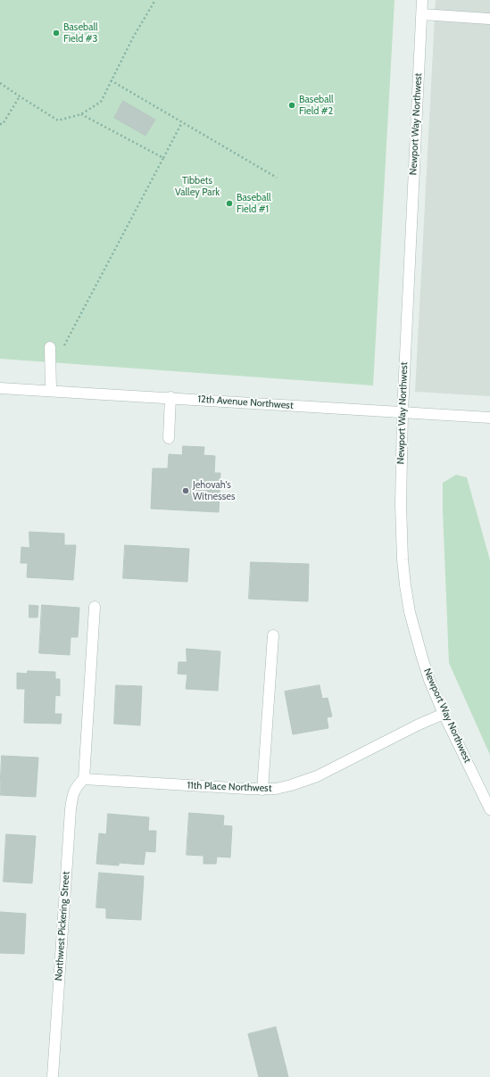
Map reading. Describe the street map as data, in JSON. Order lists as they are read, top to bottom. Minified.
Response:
{"streets":{"street":["Newport Way Northwest","12th Avenue Northwest","11th Place Northwest","Northwest Pickering Street"]},"crossings":[["Newport Way Northwest","12th Avenue Northwest"],["Newport Way Northwest","11th Place Northwest"],["11th Place Northwest","Northwest Pickering Street"]],"parks":["Tibbets Valley Park"],"places":["Baseball Field #3","Baseball Field #2","Baseball Field #1","Jehovah's Witnesses"]}
